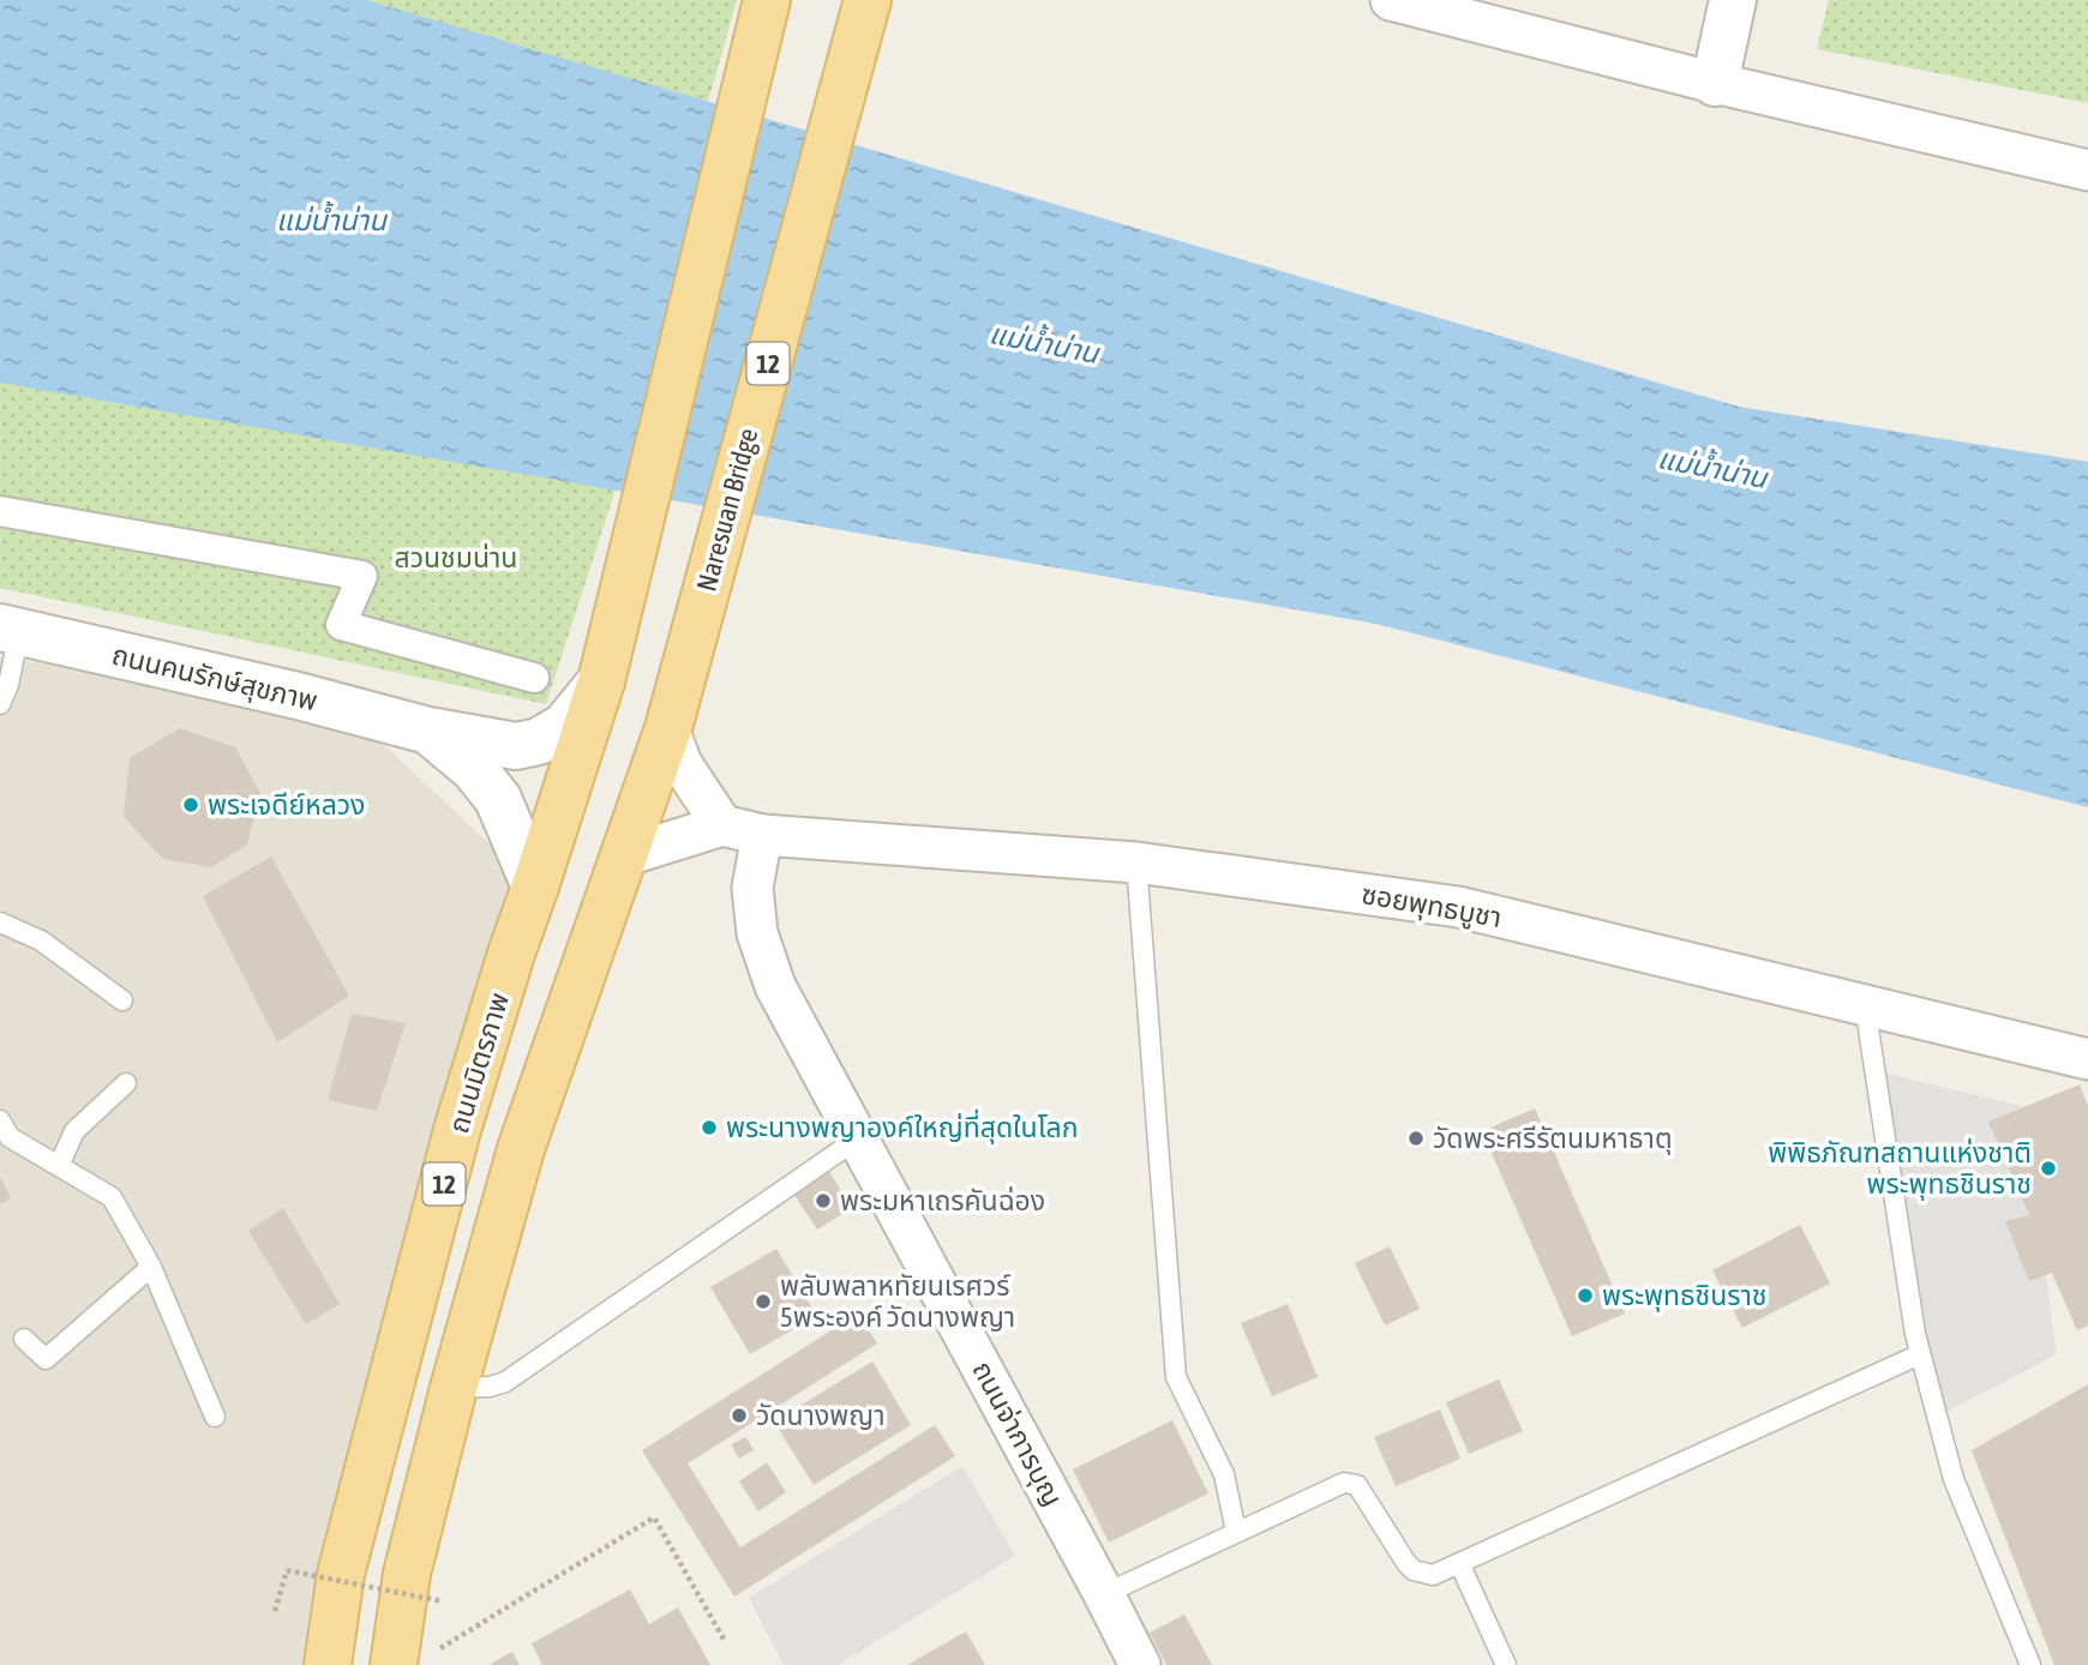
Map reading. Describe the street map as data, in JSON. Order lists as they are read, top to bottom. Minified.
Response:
{"streets":{"main road":["12","Naresuan Bridge","ถนนมิตรภาพ"],"street":["ถนนคนรักษ์สุขภาพ","ซอยพุทธบูชา","ถนนจ่าการบุญ"]},"crossings":[["12","Naresuan Bridge"],["12","ถนนคนรักษ์สุขภาพ"],["12","ถนนมิตรภาพ"],["ถนนคนรักษ์สุขภาพ","ถนนมิตรภาพ"],["ซอยพุทธบูชา","ถนนจ่าการบุญ"]],"water":["แม่น้ำน่าน"],"parks":["สวนชมน่าน"],"places":["พระเจดีย์หลวง","พระนางพญาองค์ใหญ่ที่สุดในโลก","วัดพระศรีรัตนมหาธาตุ","พิพิธภัณฑสถานแห่งชาติ พระพุทธชินราช","พระมหาเถรคันฉ่อง","พระพุทธชินราช","พลับพลาหทัยนเรศวร์ 5พระองค์ วัดนางพญา","วัดนางพญา"]}
